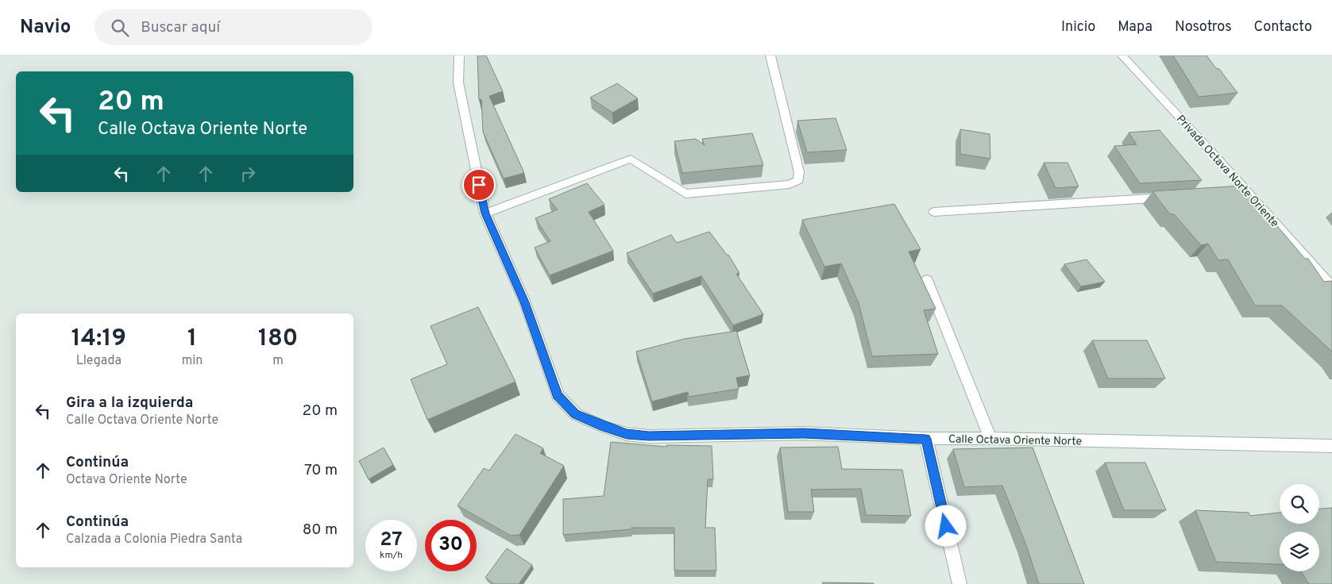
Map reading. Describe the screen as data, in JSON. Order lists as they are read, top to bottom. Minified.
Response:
{"streets":{"street":["Privada Octava Norte Oriente","Calle Octava Oriente Norte"]},"page":{"header":"Navio","search":"Buscar aquí","nav":["Inicio","Mapa","Nosotros","Contacto"],"turn":["20 m","Calle Octava Oriente Norte"],"eta":["14:19","Llegada","1","min","180","m"],"list":[{"name":"Gira a la izquierda","note":"Calle Octava Oriente Norte","value":"20 m"},{"name":"Continúa","note":"Octava Oriente Norte","value":"70 m"},{"name":"Continúa","note":"Calzada a Colonia Piedra Santa","value":"80 m"}],"speed":"27 km/h","limit":"30"}}
